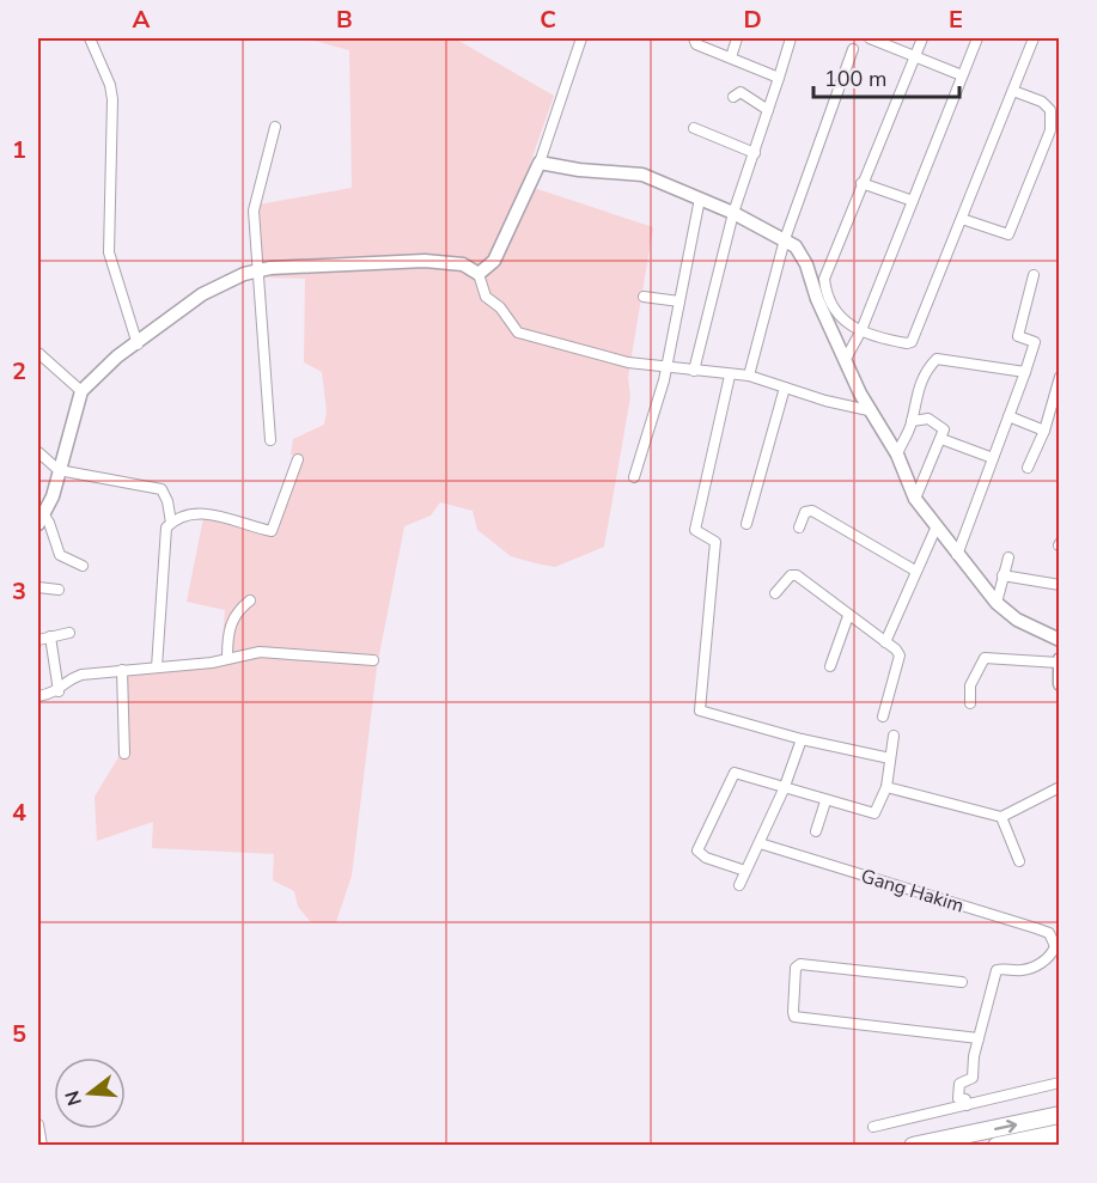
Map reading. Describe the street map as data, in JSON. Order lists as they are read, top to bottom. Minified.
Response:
{"streets":{"street":["Gang Hakim"]},"scale_bar":"100 m","north":"left","grid":{"columns":["A","B","C","D","E"],"rows":["1","2","3","4","5"]}}
